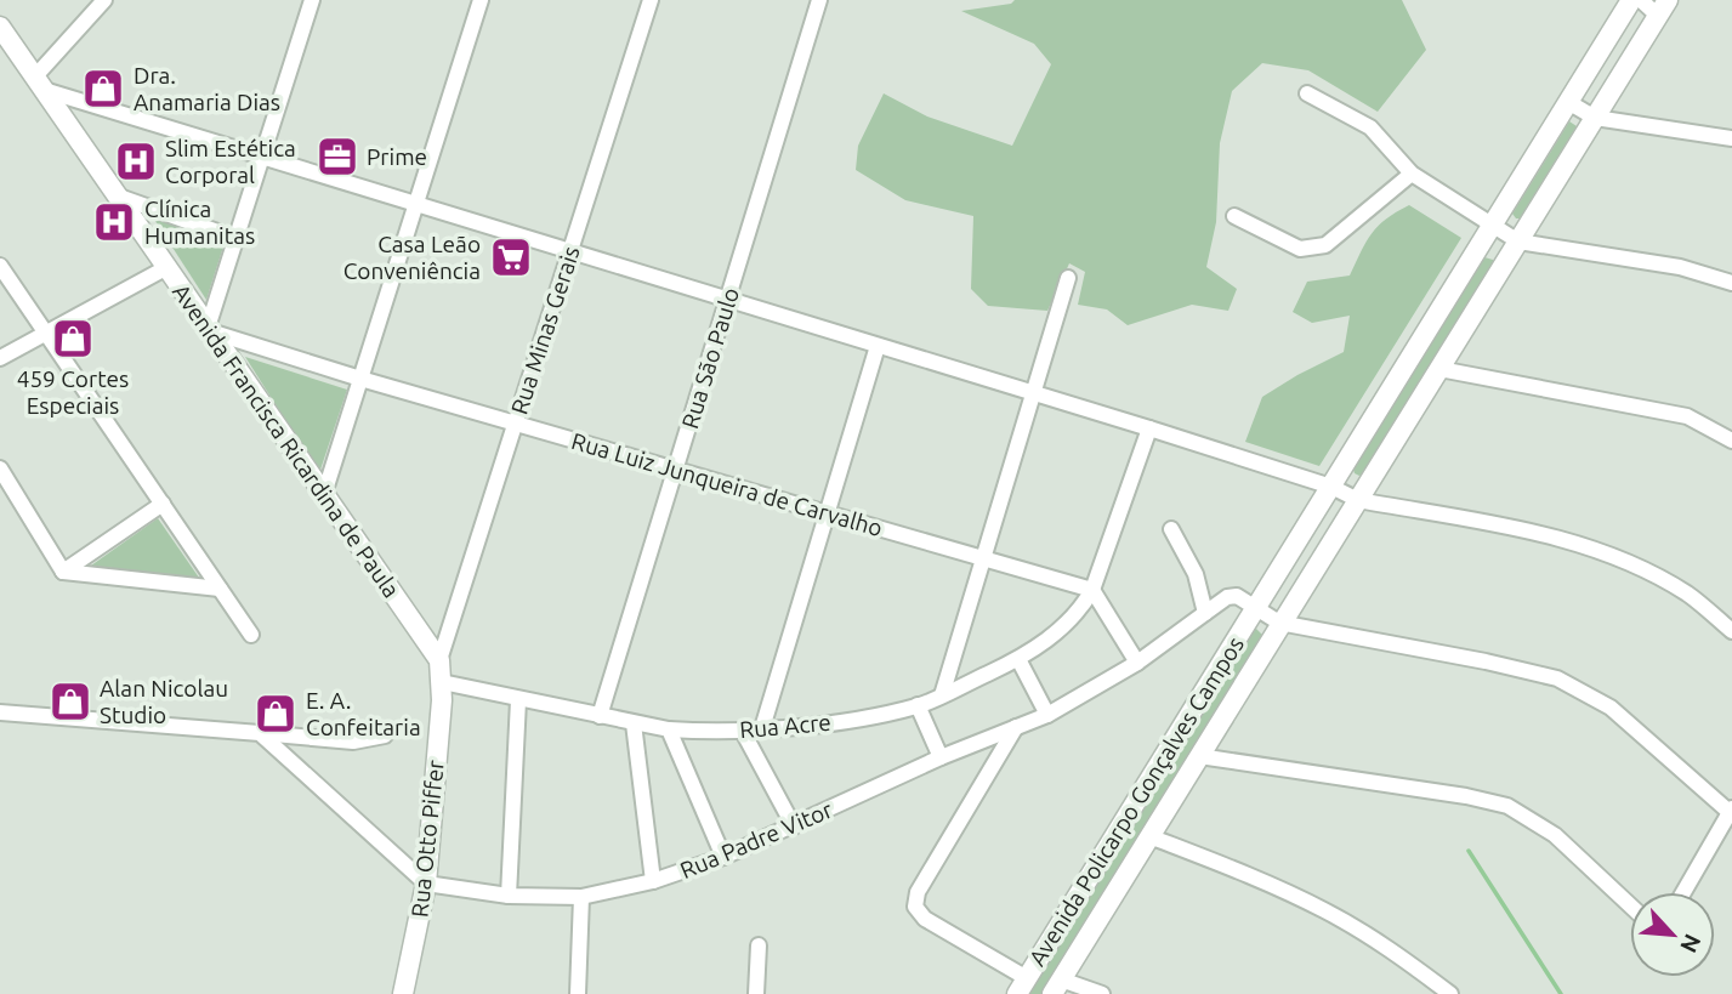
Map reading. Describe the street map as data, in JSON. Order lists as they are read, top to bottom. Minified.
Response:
{"streets":{"street":["Rua Minas Gerais","Rua São Paulo","Avenida Francisca Ricardina de Paula","Rua Luiz Junqueira de Carvalho","Rua Acre","Avenida Policarpo Gonçalves Campos","Rua Otto Piffer","Rua Padre Vitor"]},"crossings":[["Rua Minas Gerais","Avenida Francisca Ricardina de Paula"],["Rua Minas Gerais","Rua Luiz Junqueira de Carvalho"],["Rua São Paulo","Rua Luiz Junqueira de Carvalho"],["Rua São Paulo","Rua Acre"],["Avenida Francisca Ricardina de Paula","Rua Luiz Junqueira de Carvalho"],["Avenida Francisca Ricardina de Paula","Rua Acre"],["Avenida Francisca Ricardina de Paula","Rua Otto Piffer"],["Rua Luiz Junqueira de Carvalho","Rua Acre"],["Rua Acre","Rua Otto Piffer"],["Avenida Policarpo Gonçalves Campos","Rua Padre Vitor"],["Rua Otto Piffer","Rua Padre Vitor"]],"places":{"shop":["Dra. Anamaria Dias","459 Cortes Especiais","Alan Nicolau Studio","E. A. Confeitaria"],"office":["Prime"],"hospital":["Slim Estética Corporal","Clínica Humanitas"],"supermarket":["Casa Leão Conveniência"]},"north":"bottom right"}
